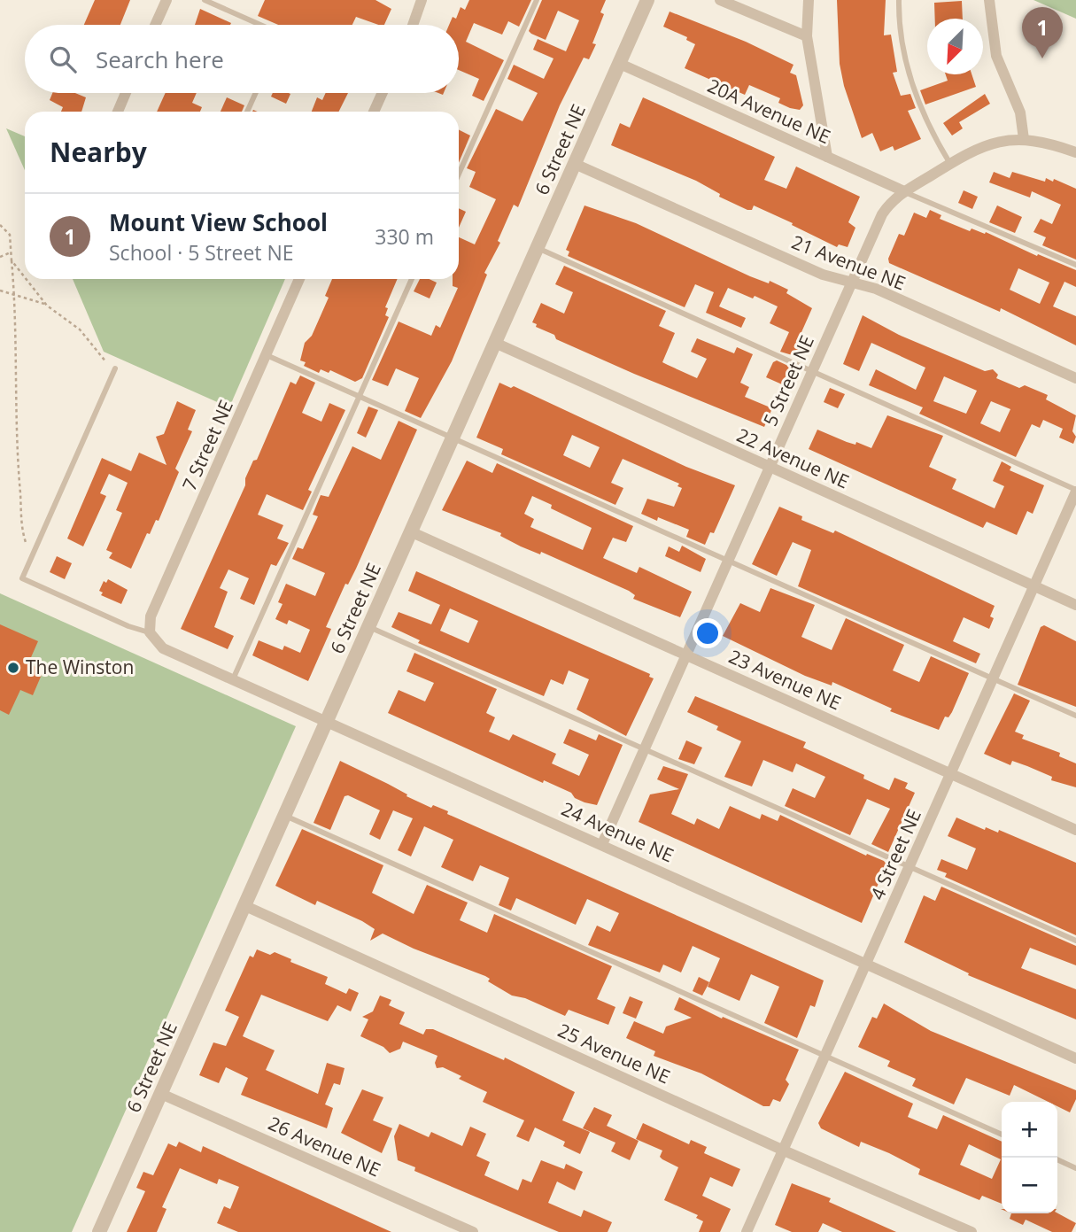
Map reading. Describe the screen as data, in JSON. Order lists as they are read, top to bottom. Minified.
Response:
{"streets":{"street":["20A Avenue NE","6 Street NE","21 Avenue NE","5 Street NE","7 Street NE","22 Avenue NE","23 Avenue NE","24 Avenue NE","4 Street NE","25 Avenue NE","26 Avenue NE"]},"crossings":[["20A Avenue NE","6 Street NE"],["20A Avenue NE","5 Street NE"],["6 Street NE","21 Avenue NE"],["6 Street NE","22 Avenue NE"],["6 Street NE","23 Avenue NE"],["6 Street NE","24 Avenue NE"],["6 Street NE","25 Avenue NE"],["6 Street NE","26 Avenue NE"],["21 Avenue NE","5 Street NE"],["5 Street NE","22 Avenue NE"],["5 Street NE","23 Avenue NE"],["5 Street NE","24 Avenue NE"],["7 Street NE","24 Avenue NE"],["22 Avenue NE","4 Street NE"],["23 Avenue NE","4 Street NE"],["24 Avenue NE","4 Street NE"],["4 Street NE","25 Avenue NE"]],"places":["The Winston"],"north":"bottom left","page":{"pins":"1","search":"Search here","heading":"Nearby","list":[{"mark":"1","name":"Mount View School","note":"School · 5 Street NE","value":"330 m"}],"map_buttons":["+","−"]}}
